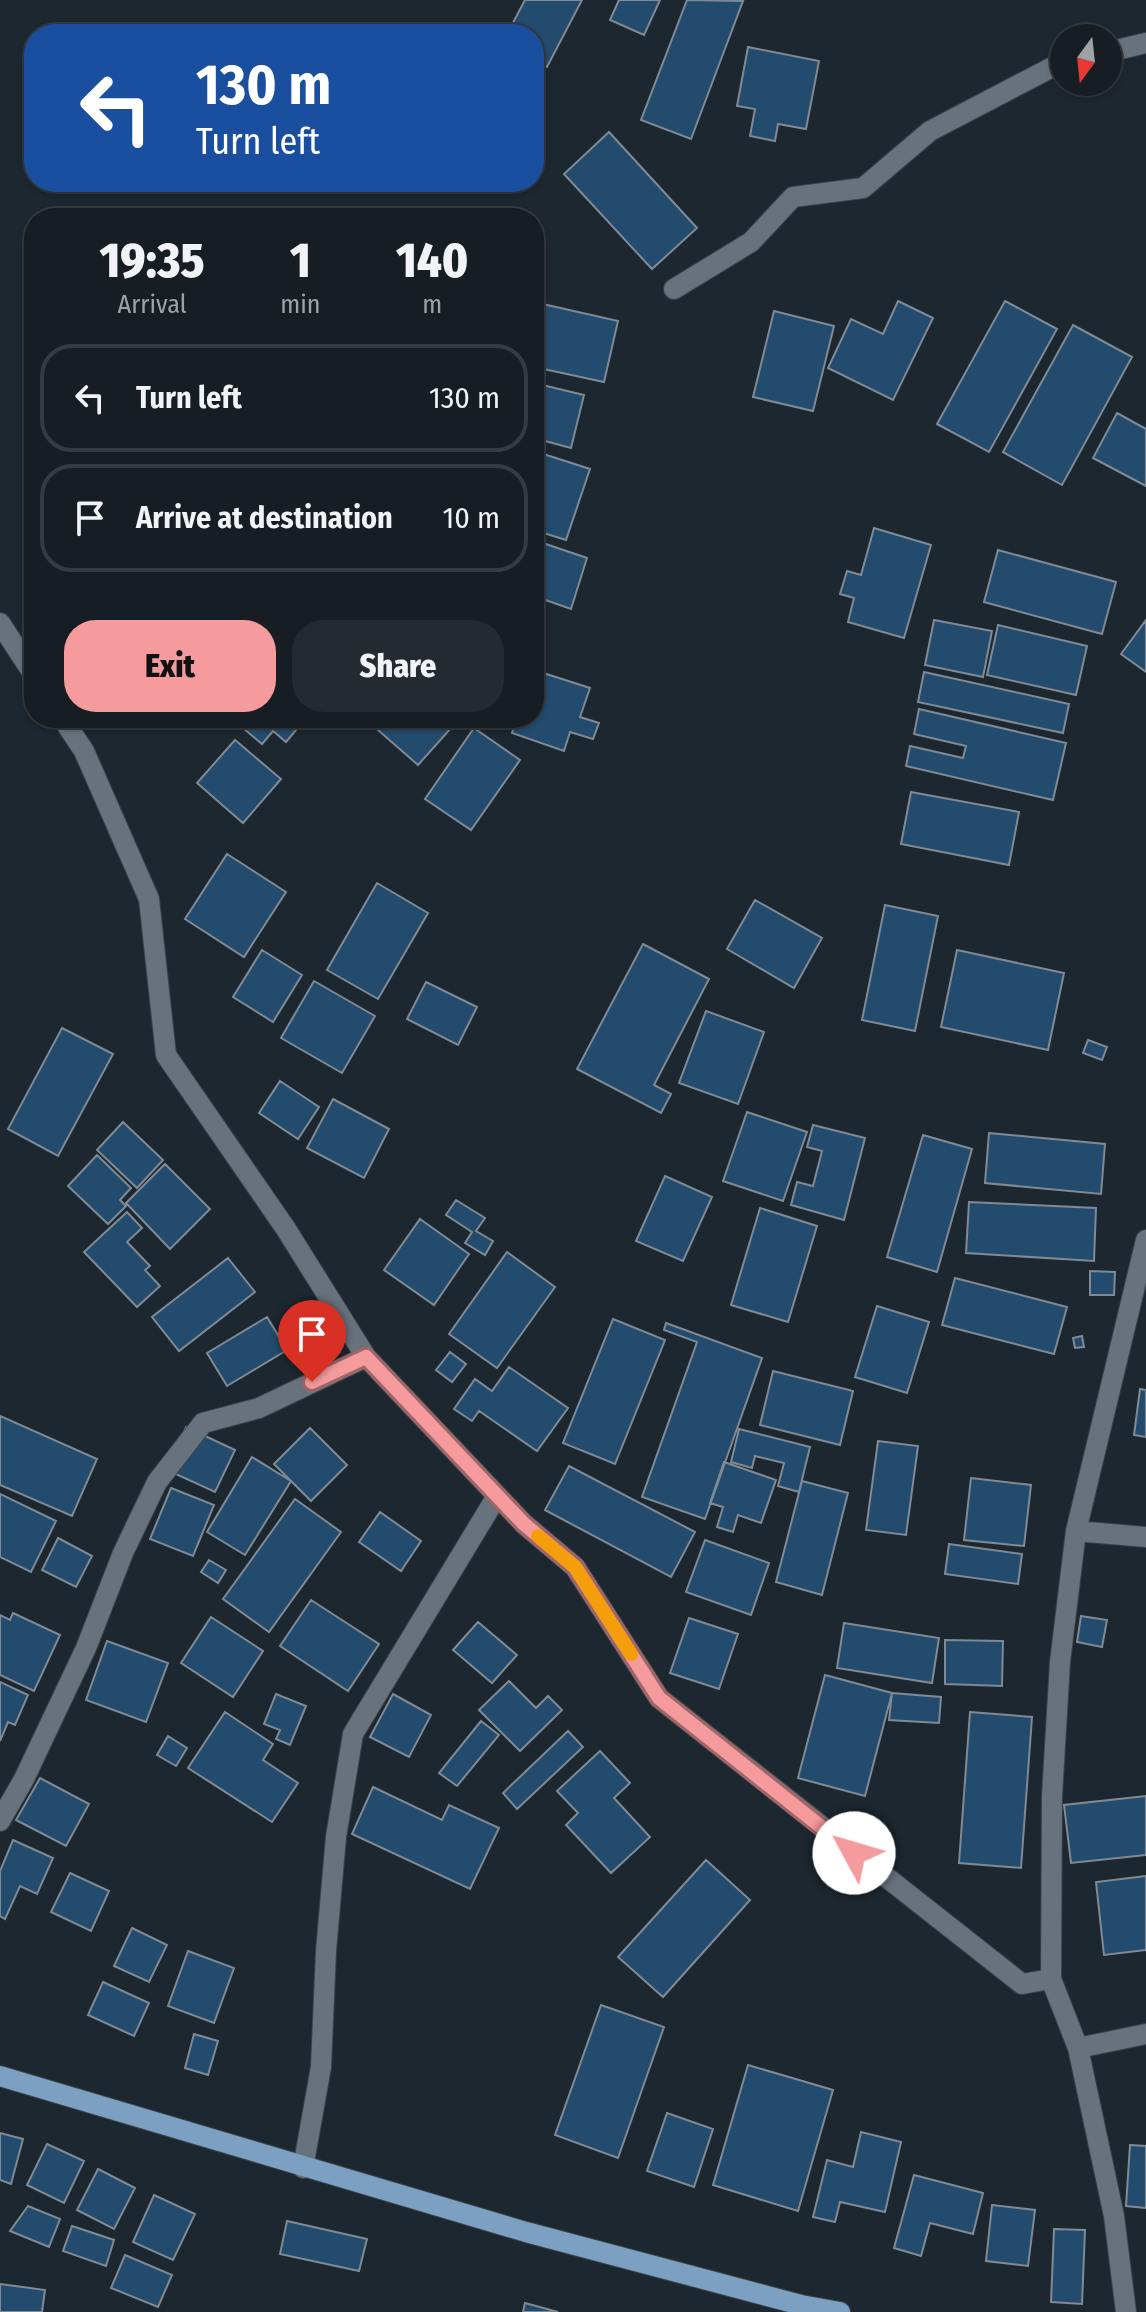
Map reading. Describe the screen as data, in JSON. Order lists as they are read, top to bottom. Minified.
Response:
{"north":"bottom","page":{"turn":["130 m","Turn left"],"eta":["19:35","Arrival","1","min","140","m"],"list":[{"name":"Turn left","value":"130 m"},{"name":"Arrive at destination","value":"10 m"}],"buttons":["Exit","Share"]}}
